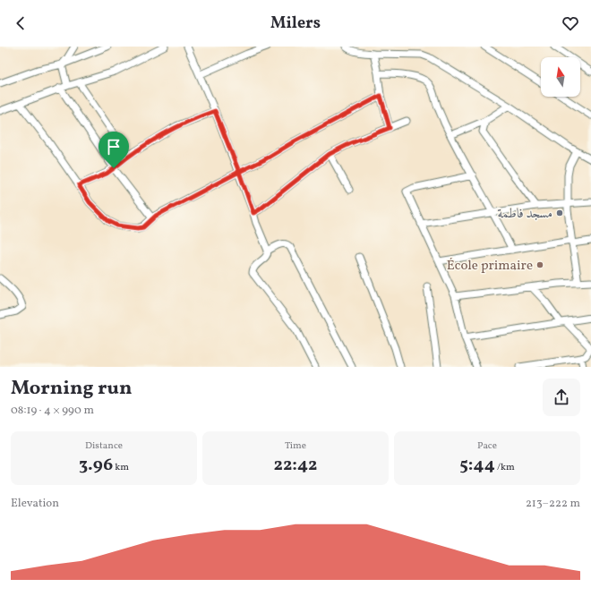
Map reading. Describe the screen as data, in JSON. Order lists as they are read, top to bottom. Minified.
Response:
{"places":["مسجد فاطمة","École primaire"],"north":"top","page":{"header":"Milers","heading":["Morning run","08:19 · 4 × 990 m"],"stats":[["Distance","3.96 km"],["Time","22:42"],["Pace","5:44 /km"]],"chart":["Elevation","213–222 m"]}}
